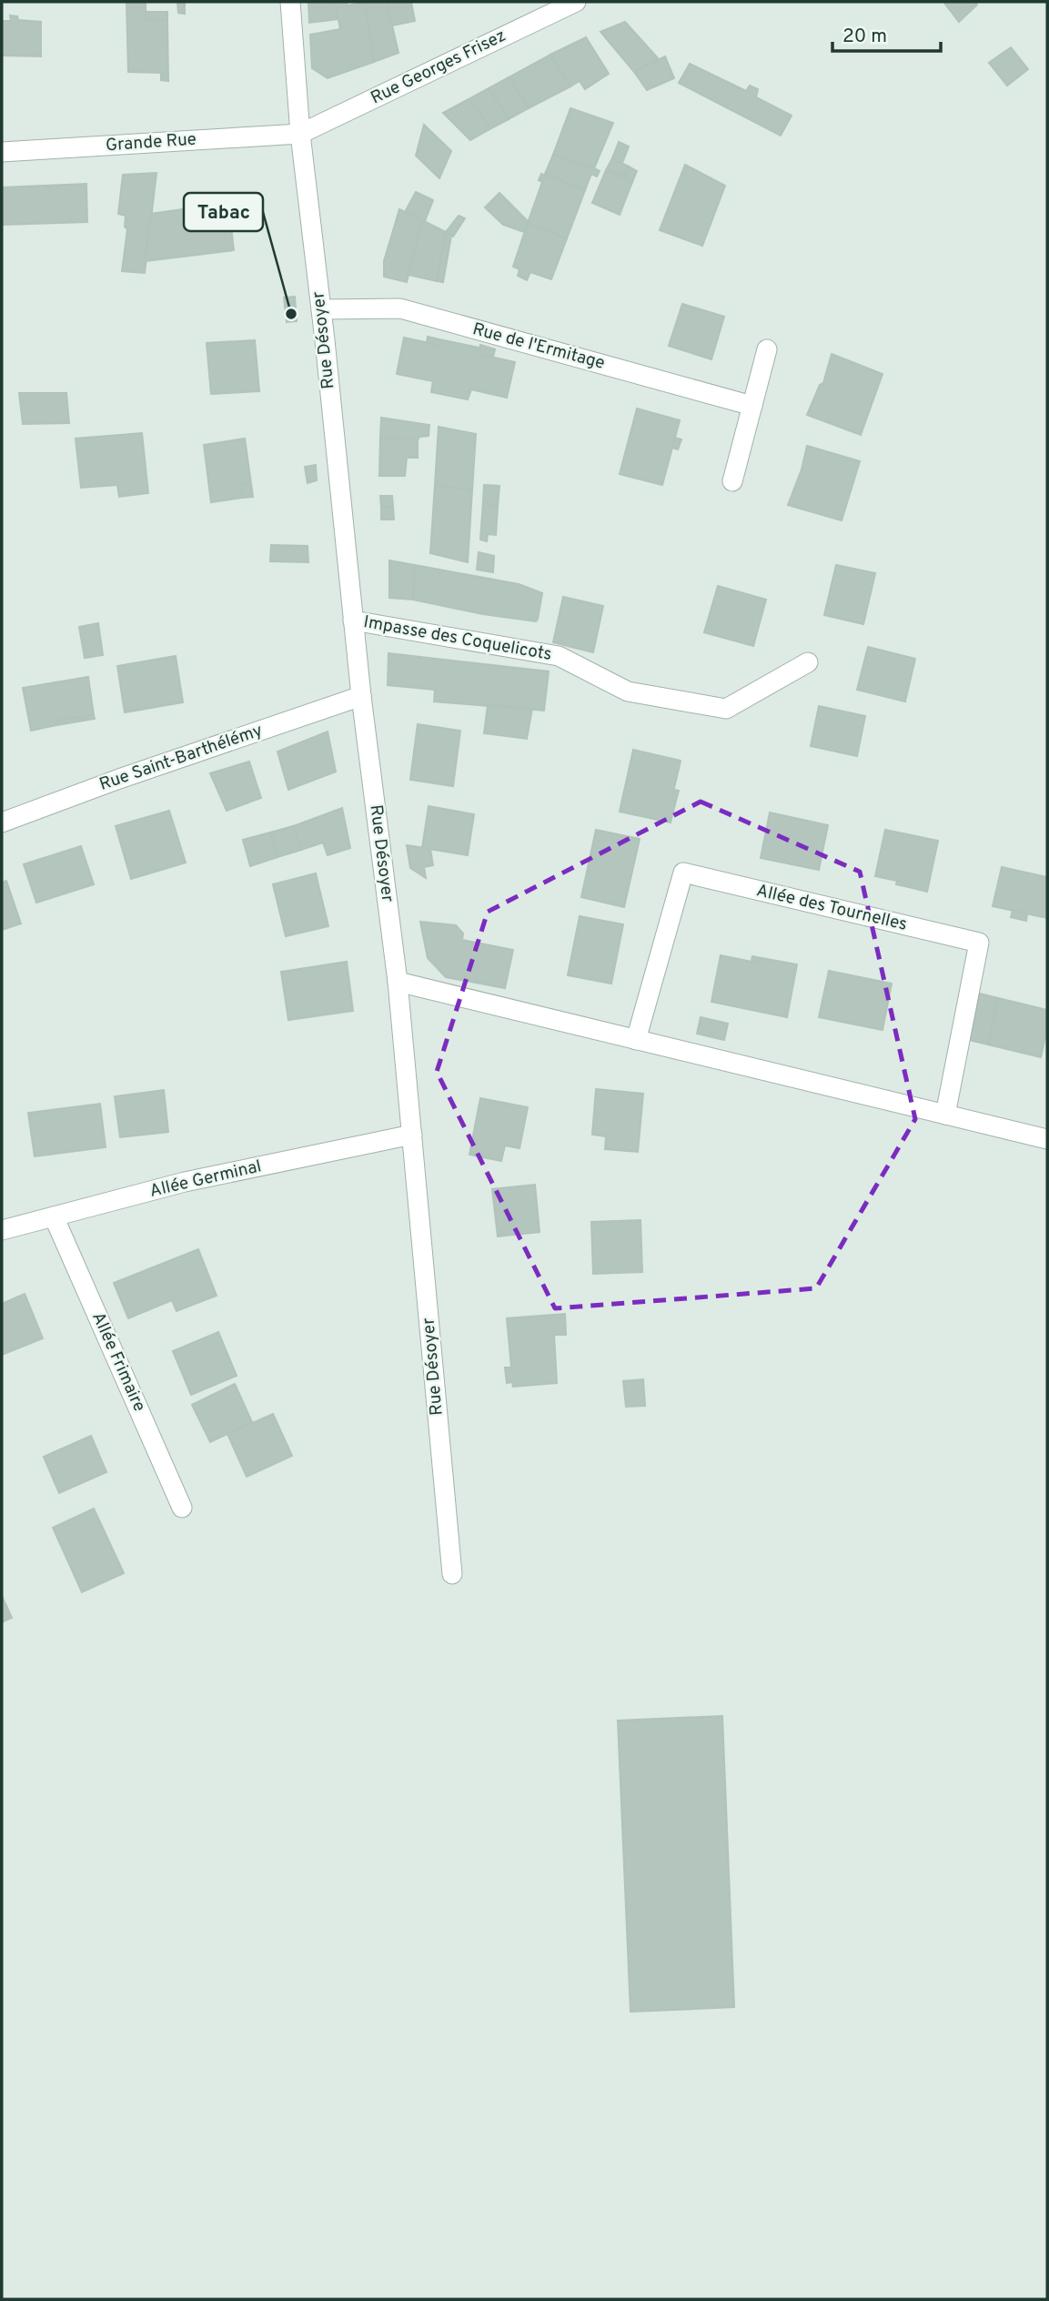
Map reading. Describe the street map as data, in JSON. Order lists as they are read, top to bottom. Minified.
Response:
{"streets":{"street":["Rue Georges Frisez","Grande Rue","Rue Désoyer","Rue de l'Ermitage","Impasse des Coquelicots","Rue Saint-Barthélémy","Allée des Tournelles","Allée Germinal","Allée Frimaire"]},"crossings":[["Rue Georges Frisez","Grande Rue"],["Rue Georges Frisez","Rue Désoyer"],["Grande Rue","Rue Désoyer"],["Rue Désoyer","Rue de l'Ermitage"],["Rue Désoyer","Impasse des Coquelicots"],["Rue Désoyer","Rue Saint-Barthélémy"],["Rue Désoyer","Allée Germinal"],["Allée Germinal","Allée Frimaire"]],"places":["Tabac"],"scale_bar":"20 m"}
